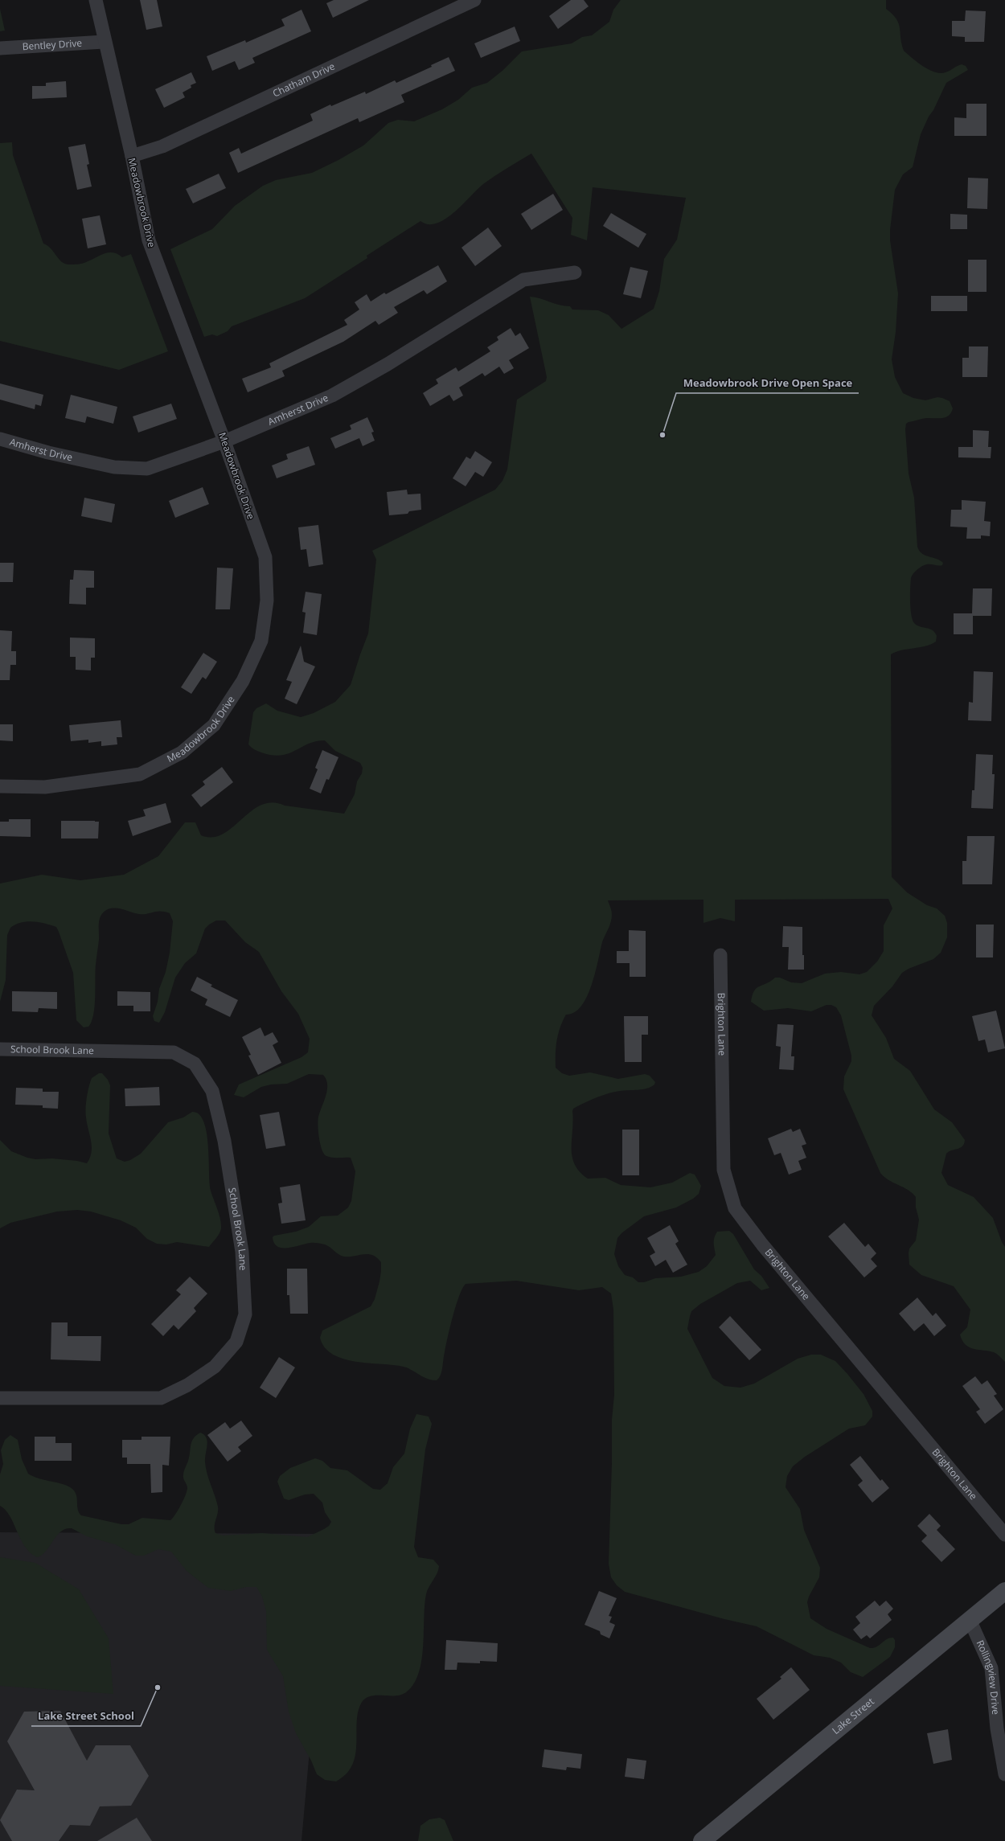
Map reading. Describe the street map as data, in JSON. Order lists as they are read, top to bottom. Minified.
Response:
{"streets":{"street":["Bentley Drive","Chatham Drive","Meadowbrook Drive","Amherst Drive","Brighton Lane","School Brook Lane","Rollingview Drive","Lake Street"]},"crossings":[["Bentley Drive","Meadowbrook Drive"],["Chatham Drive","Meadowbrook Drive"],["Meadowbrook Drive","Amherst Drive"],["Rollingview Drive","Lake Street"]],"places":["Meadowbrook Drive Open Space","Lake Street School"]}
